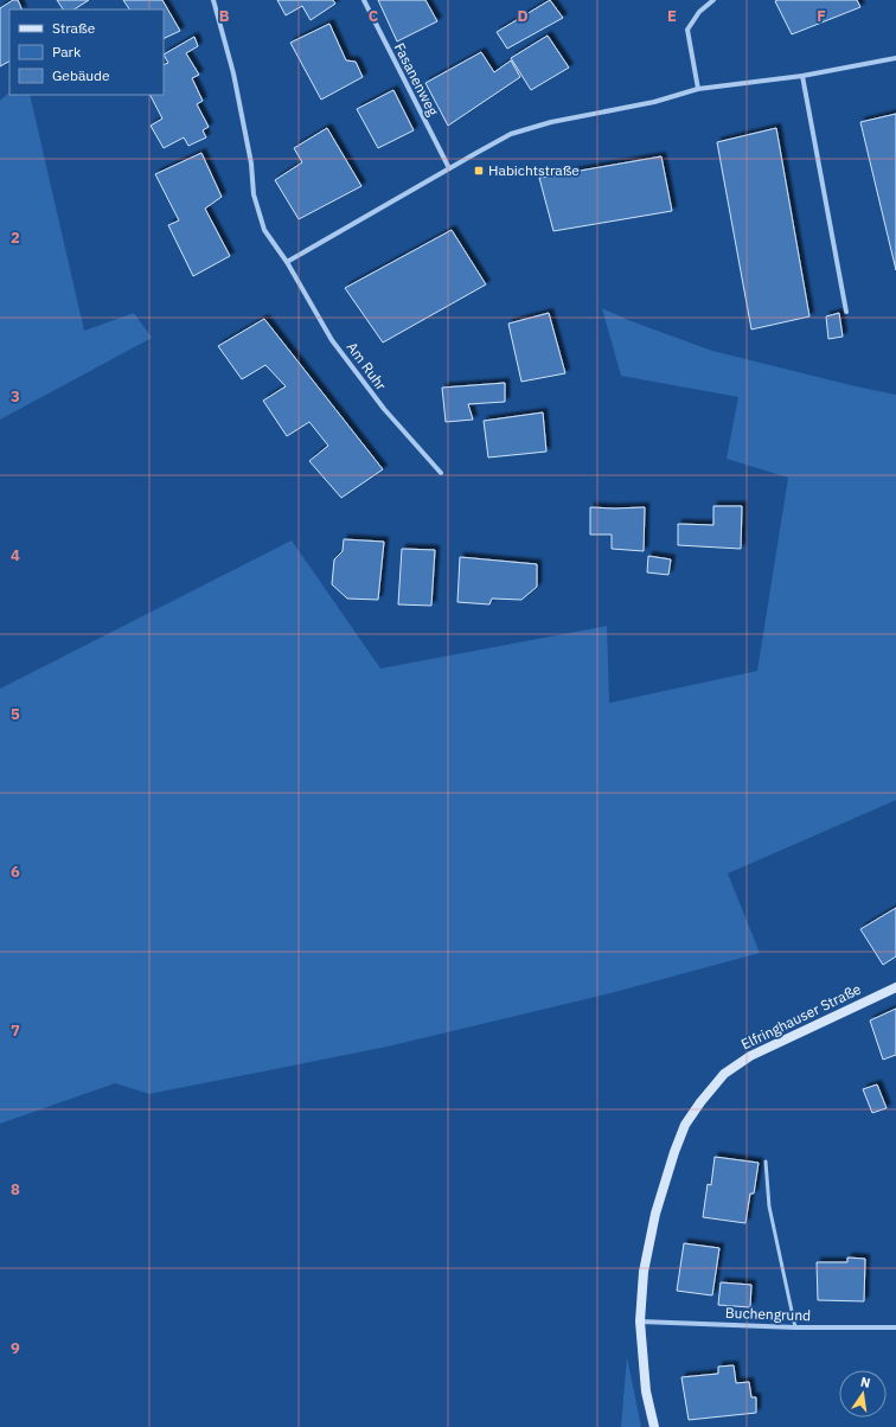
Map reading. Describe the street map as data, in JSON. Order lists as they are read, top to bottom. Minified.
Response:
{"streets":{"main road":["Elfringhauser Straße"],"street":["Fasanenweg","Am Ruhr","Buchengrund"]},"crossings":[["Elfringhauser Straße","Buchengrund"]],"places":{"transit":["Habichtstraße"]},"legend":["Straße","Park","Gebäude"],"north":"top","grid":{"columns":["B","C","D","E","F"],"rows":["2","3","4","5","6","7","8","9"]}}
